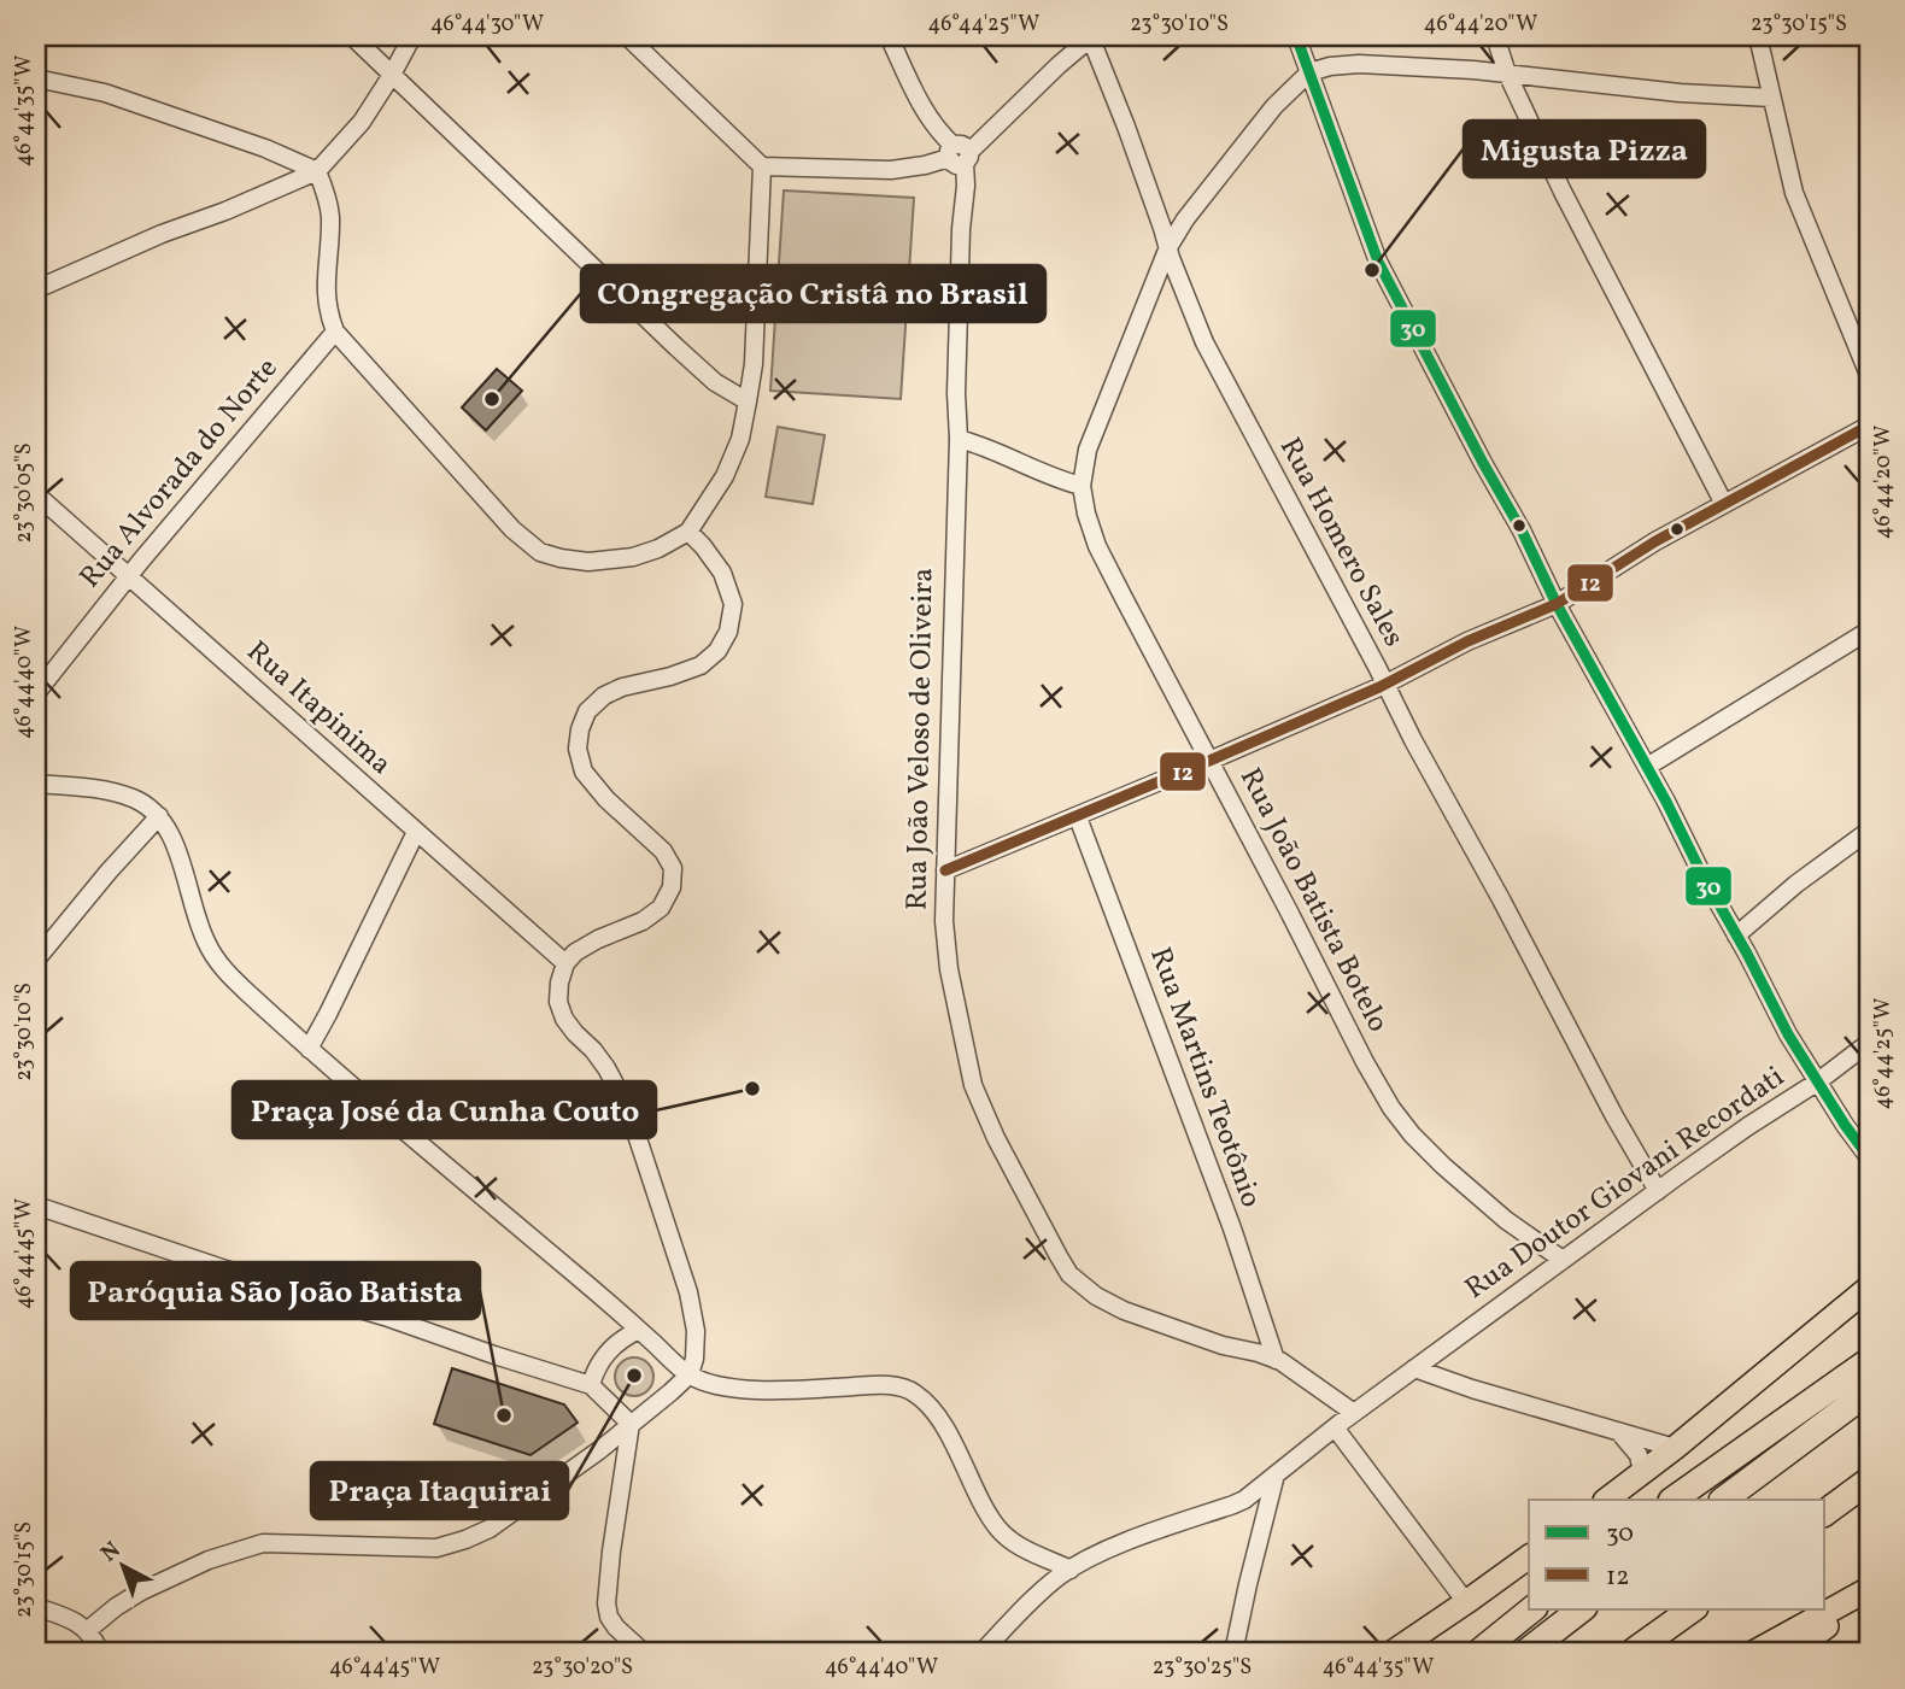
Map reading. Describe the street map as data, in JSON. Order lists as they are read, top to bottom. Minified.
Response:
{"streets":{"street":["Rua Alvorada do Norte","Rua Homero Sales","Rua Itapinima","Rua João Veloso de Oliveira","Rua João Batista Botelo","Rua Martins Teotônio","Rua Doutor Giovani Recordati"]},"crossings":[["Rua Alvorada do Norte","Rua Itapinima"],["Rua Homero Sales","Rua João Batista Botelo"],["Rua Homero Sales","Rua Doutor Giovani Recordati"],["Rua João Veloso de Oliveira","Rua Martins Teotônio"],["Rua João Veloso de Oliveira","Rua Doutor Giovani Recordati"],["Rua João Batista Botelo","Rua Doutor Giovani Recordati"]],"places":["Migusta Pizza","COngregação Cristâ no Brasil","Praça José da Cunha Couto","Praça Itaquirai","Paróquia São João Batista"],"lines":["transit line 30","transit line 12"],"legend":["30","12"],"north":"top left","coordinates":["46°44'30\"W","46°44'25\"W","23°30'10\"S","46°44'20\"W","23°30'15\"S","46°44'35\"W","23°30'05\"S","46°44'40\"W","46°44'45\"W","23°30'20\"S","23°30'25\"S"]}
